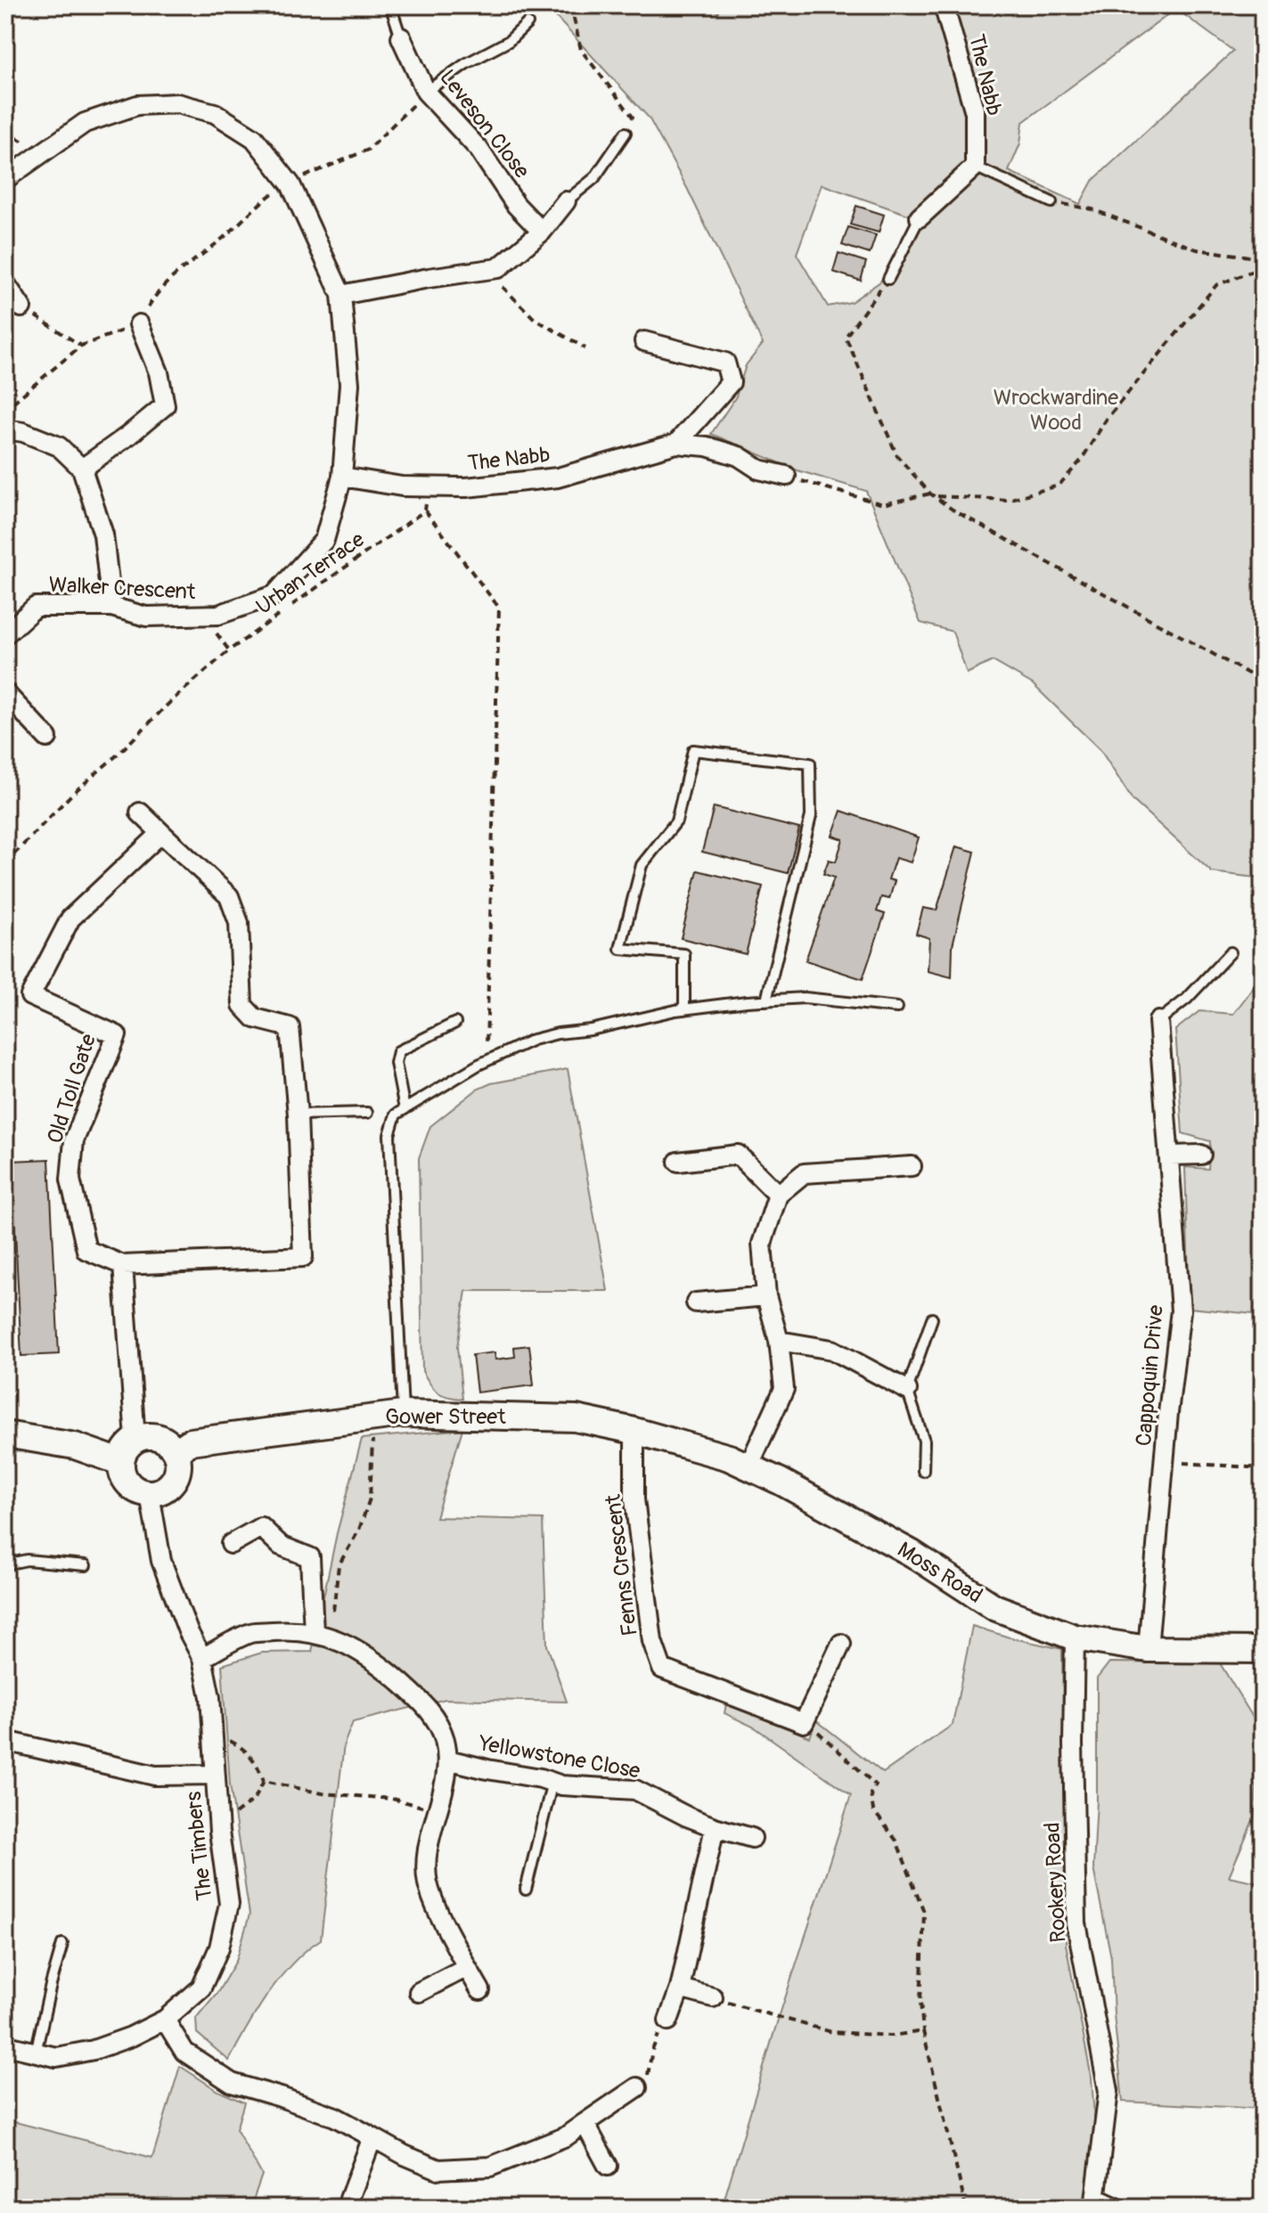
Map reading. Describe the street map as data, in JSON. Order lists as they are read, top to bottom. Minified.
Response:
{"streets":{"street":["The Nabb","Leveson Close","Walker Crescent","Old Toll Gate","Cappoquin Drive","Gower Street","Fenns Crescent","Moss Road","Yellowstone Close","The Timbers","Rookery Road"],"path":["Urban Terrace"]},"crossings":[["The Nabb","Walker Crescent"],["Cappoquin Drive","Moss Road"],["Gower Street","Fenns Crescent"],["Gower Street","Moss Road"],["Gower Street","The Timbers"],["Fenns Crescent","Moss Road"],["Moss Road","Rookery Road"]],"parks":["Wrockwardine Wood"]}
